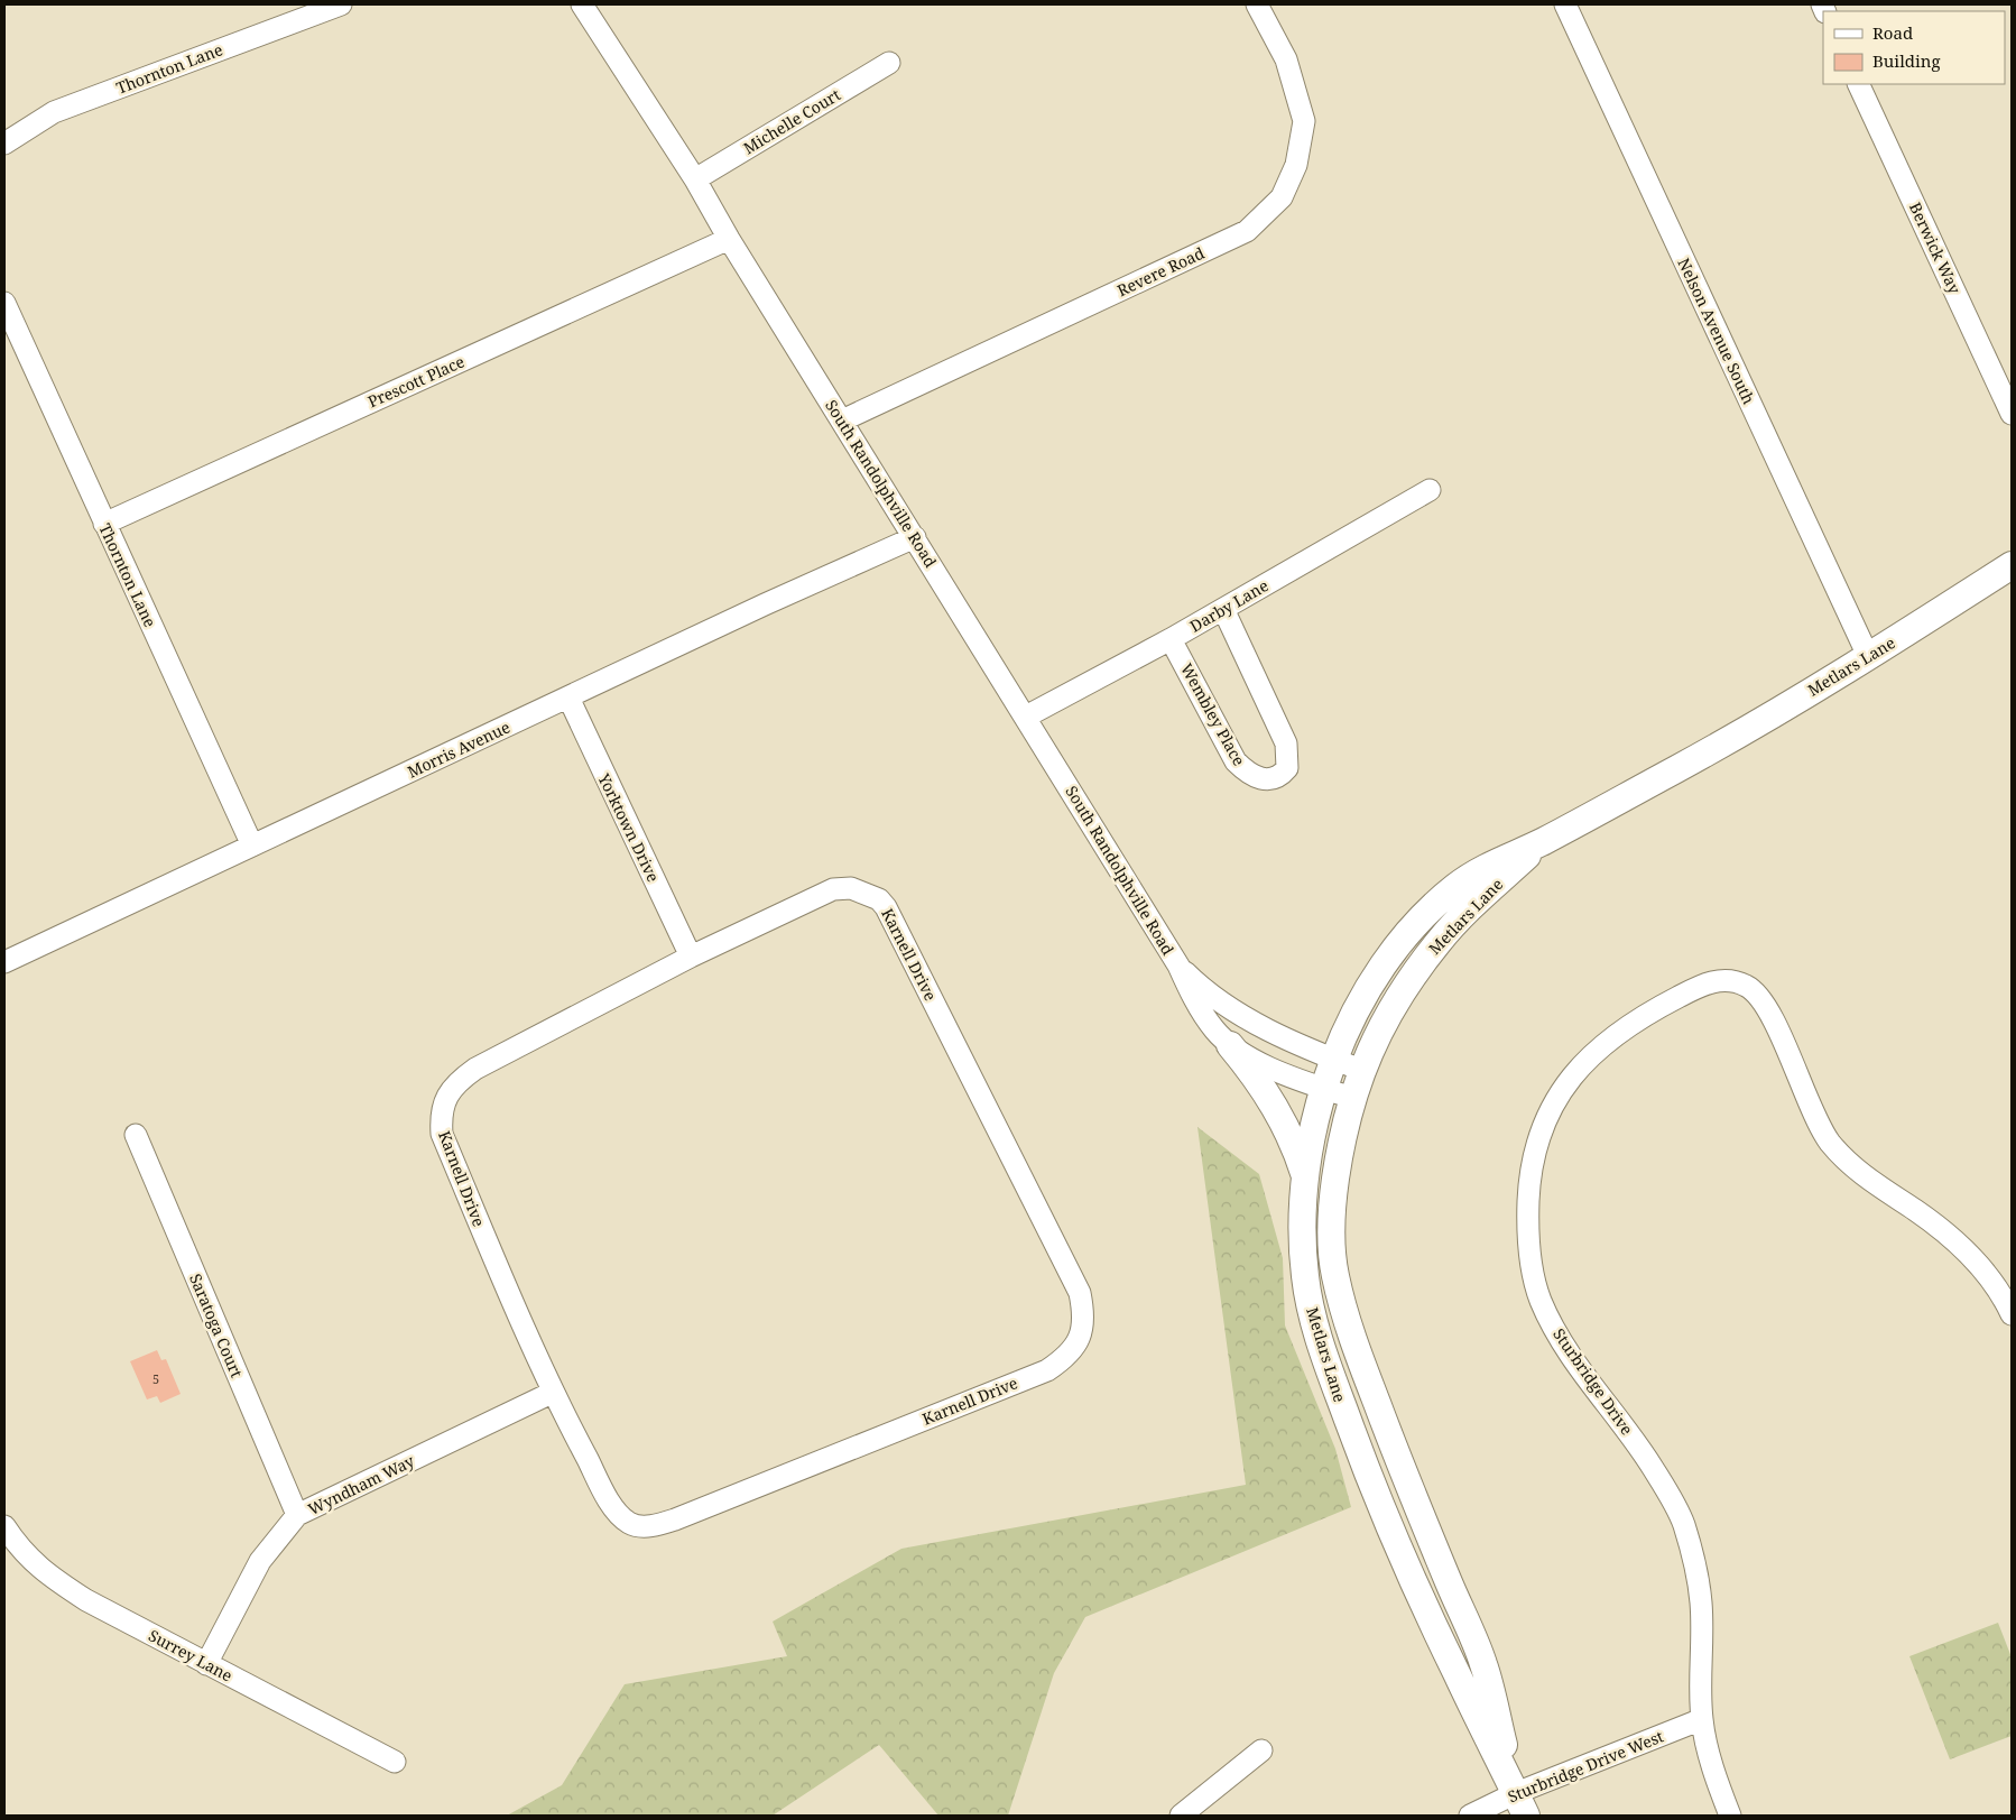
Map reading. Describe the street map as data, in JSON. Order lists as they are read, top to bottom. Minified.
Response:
{"streets":{"main road":["Metlars Lane"],"street":["Thornton Lane","Michelle Court","Berwick Way","Revere Road","Nelson Avenue South","Prescott Place","South Randolphville Road","Darby Lane","Wembley Place","Morris Avenue","Yorktown Drive","Karnell Drive","Saratoga Court","Sturbridge Drive","Wyndham Way","Surrey Lane","Sturbridge Drive West"]},"crossings":[["Thornton Lane","Prescott Place"],["Thornton Lane","Morris Avenue"],["Michelle Court","South Randolphville Road"],["Revere Road","South Randolphville Road"],["Nelson Avenue South","Metlars Lane"],["Prescott Place","South Randolphville Road"],["South Randolphville Road","Darby Lane"],["South Randolphville Road","Metlars Lane"],["South Randolphville Road","Morris Avenue"],["Darby Lane","Wembley Place"],["Metlars Lane","Sturbridge Drive West"],["Morris Avenue","Yorktown Drive"],["Yorktown Drive","Karnell Drive"],["Karnell Drive","Wyndham Way"],["Saratoga Court","Wyndham Way"],["Sturbridge Drive","Sturbridge Drive West"],["Wyndham Way","Surrey Lane"]],"house_numbers":["5"],"legend":["Road","Building"]}
